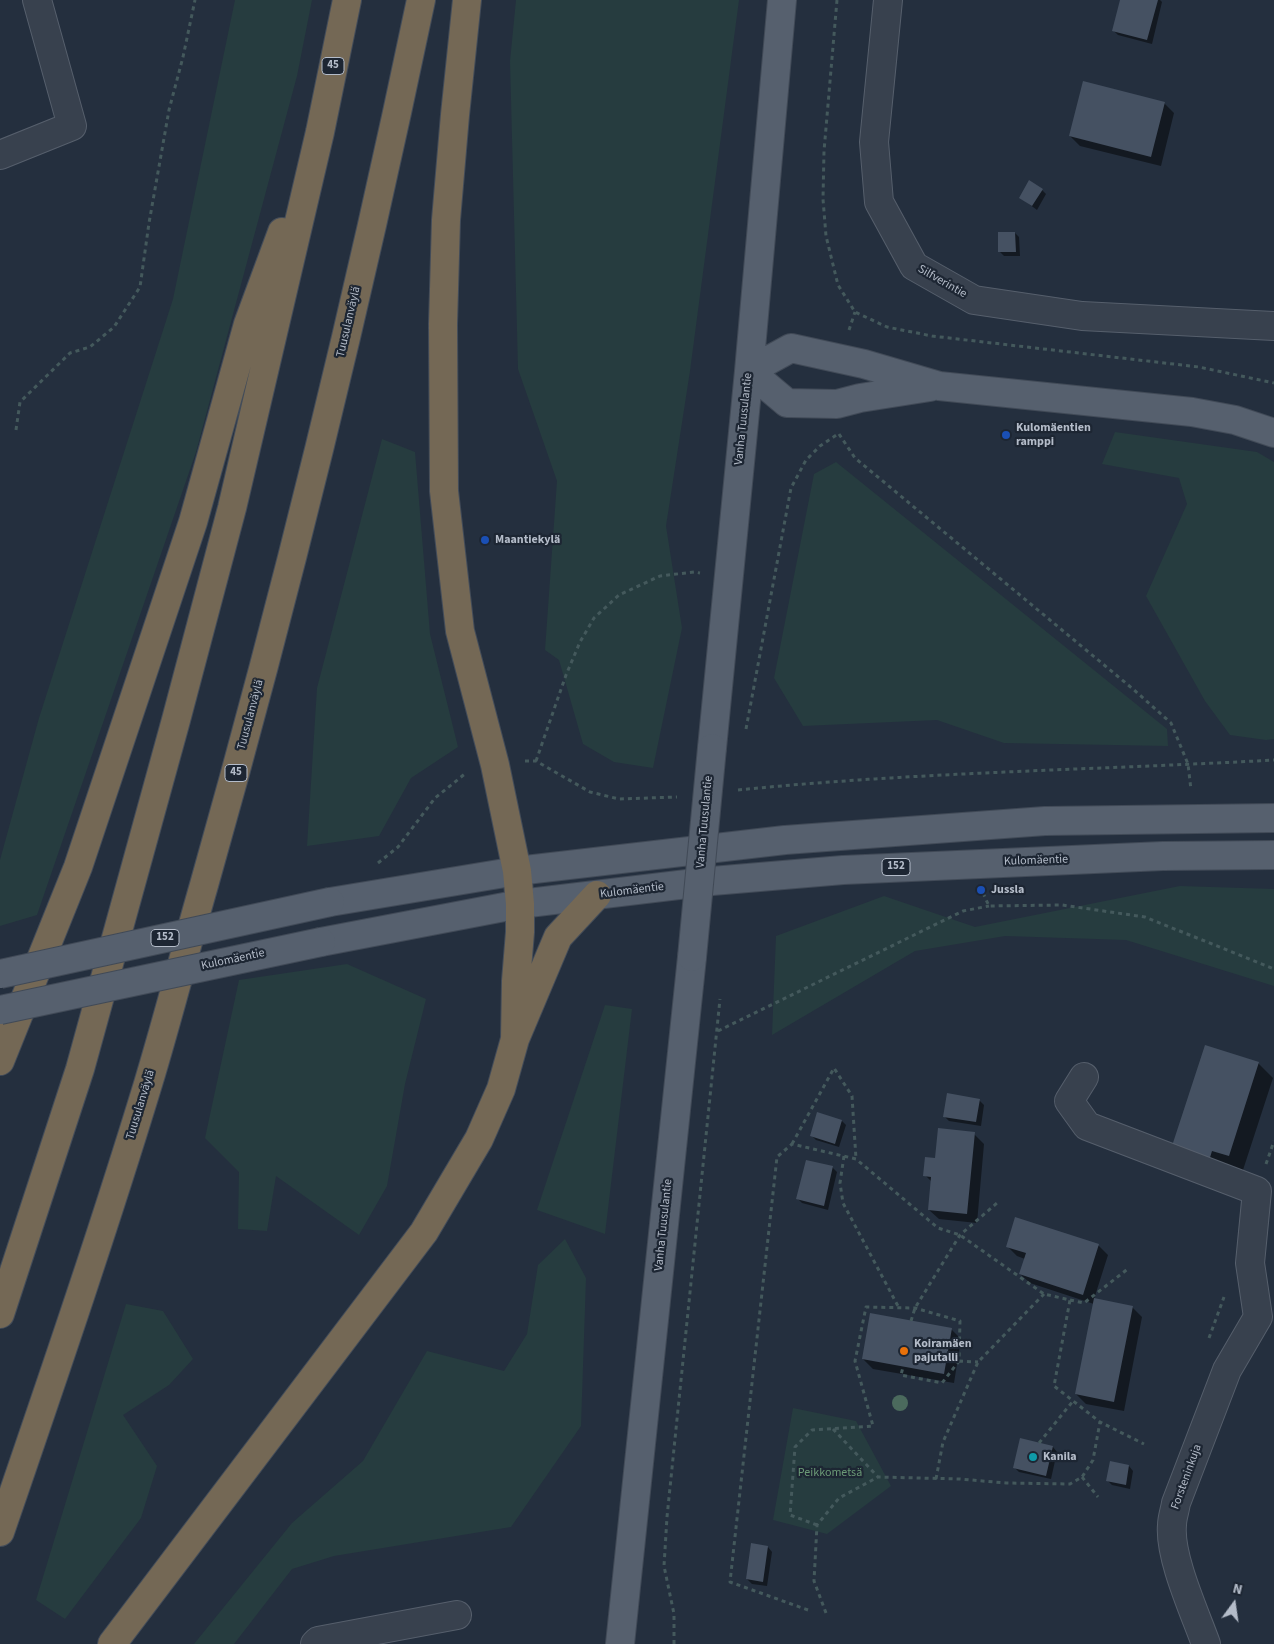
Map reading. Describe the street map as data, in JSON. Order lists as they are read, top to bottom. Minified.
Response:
{"streets":{"highway":["45","Tuusulanväylä"],"main road":["Vanha Tuusulantie","Kulomäentie","152"],"street":["Silfverintie","Forsteninkuja"]},"parks":["Peikkometsä"],"places":["Kulomäentien ramppi","Maantiekylä","Jussla","Koiramäen pajutalli","Kanila"],"north":"top"}
